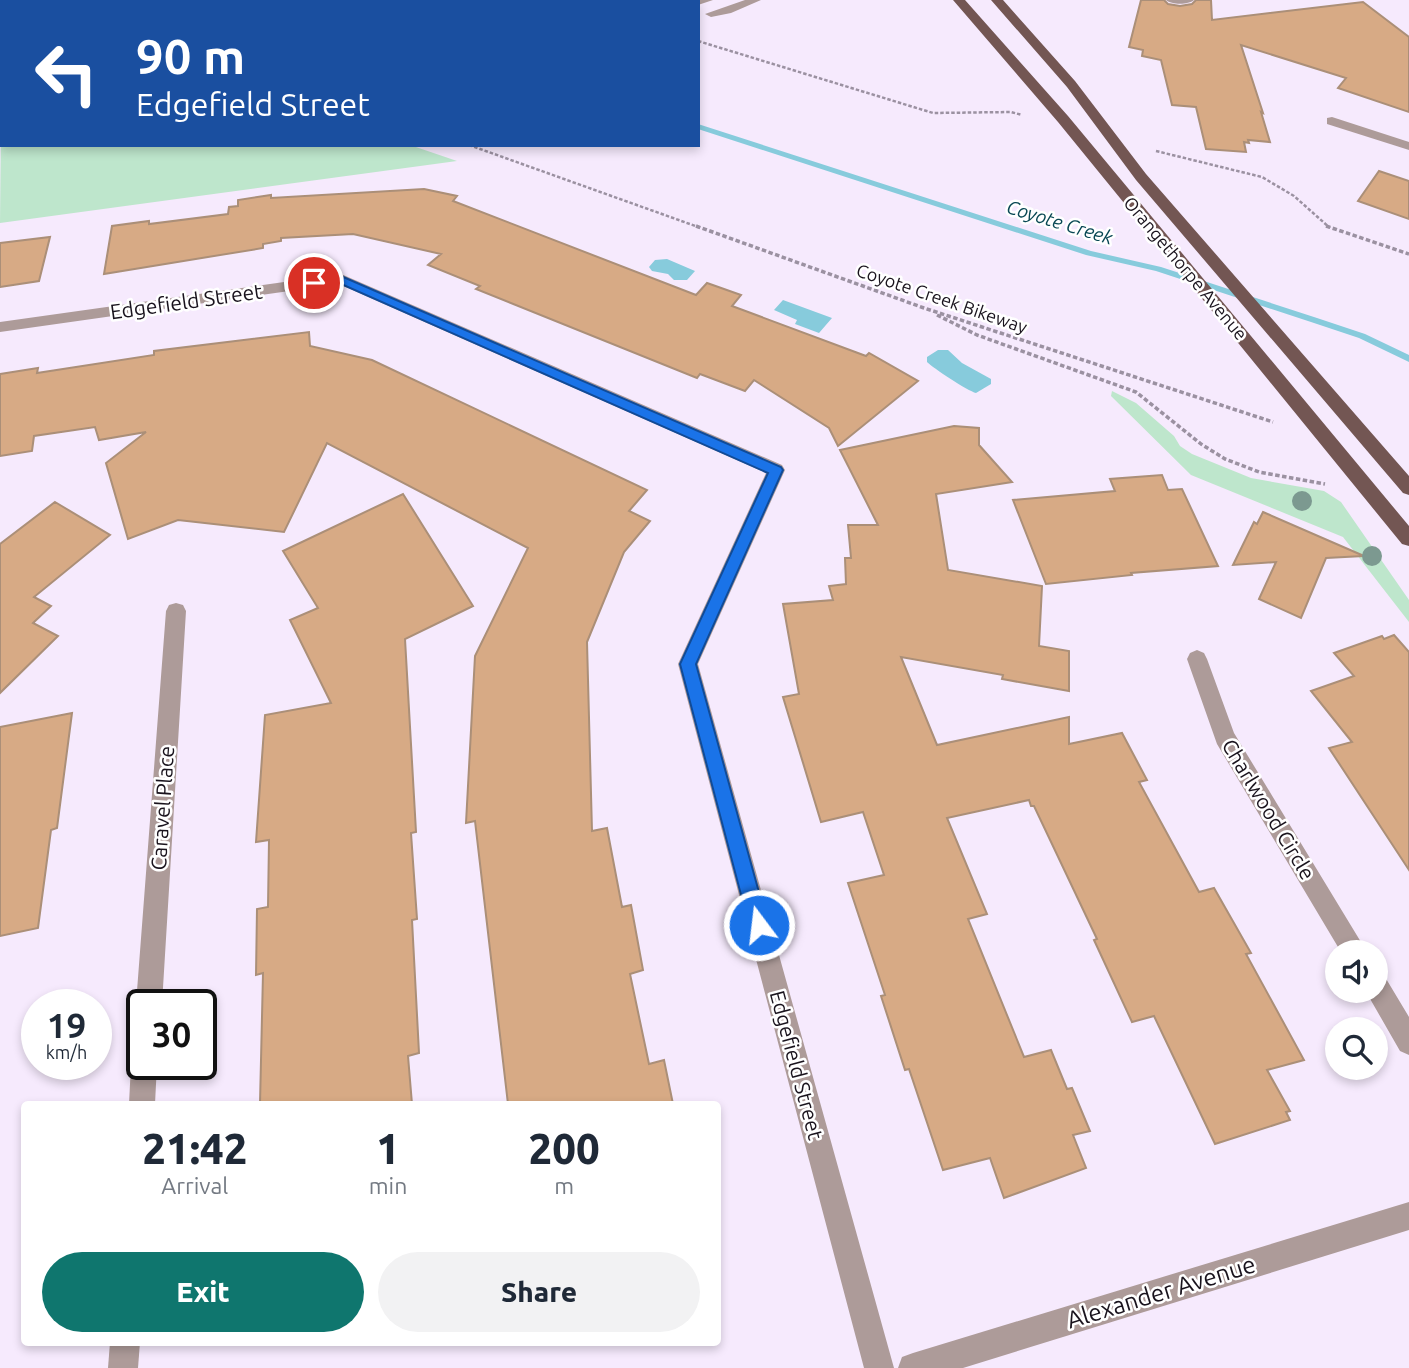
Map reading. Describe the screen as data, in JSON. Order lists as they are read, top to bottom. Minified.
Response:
{"streets":{"main road":["Orangethorpe Avenue"],"street":["Edgefield Street","Caravel Place","Charlwood Circle","Alexander Avenue"],"path":["Coyote Creek Bikeway"]},"water":["Coyote Creek"],"page":{"turn":["90 m","Edgefield Street"],"speed":"19 km/h","limit":"30","eta":["21:42","Arrival","1","min","200","m"],"buttons":["Exit","Share"]}}
